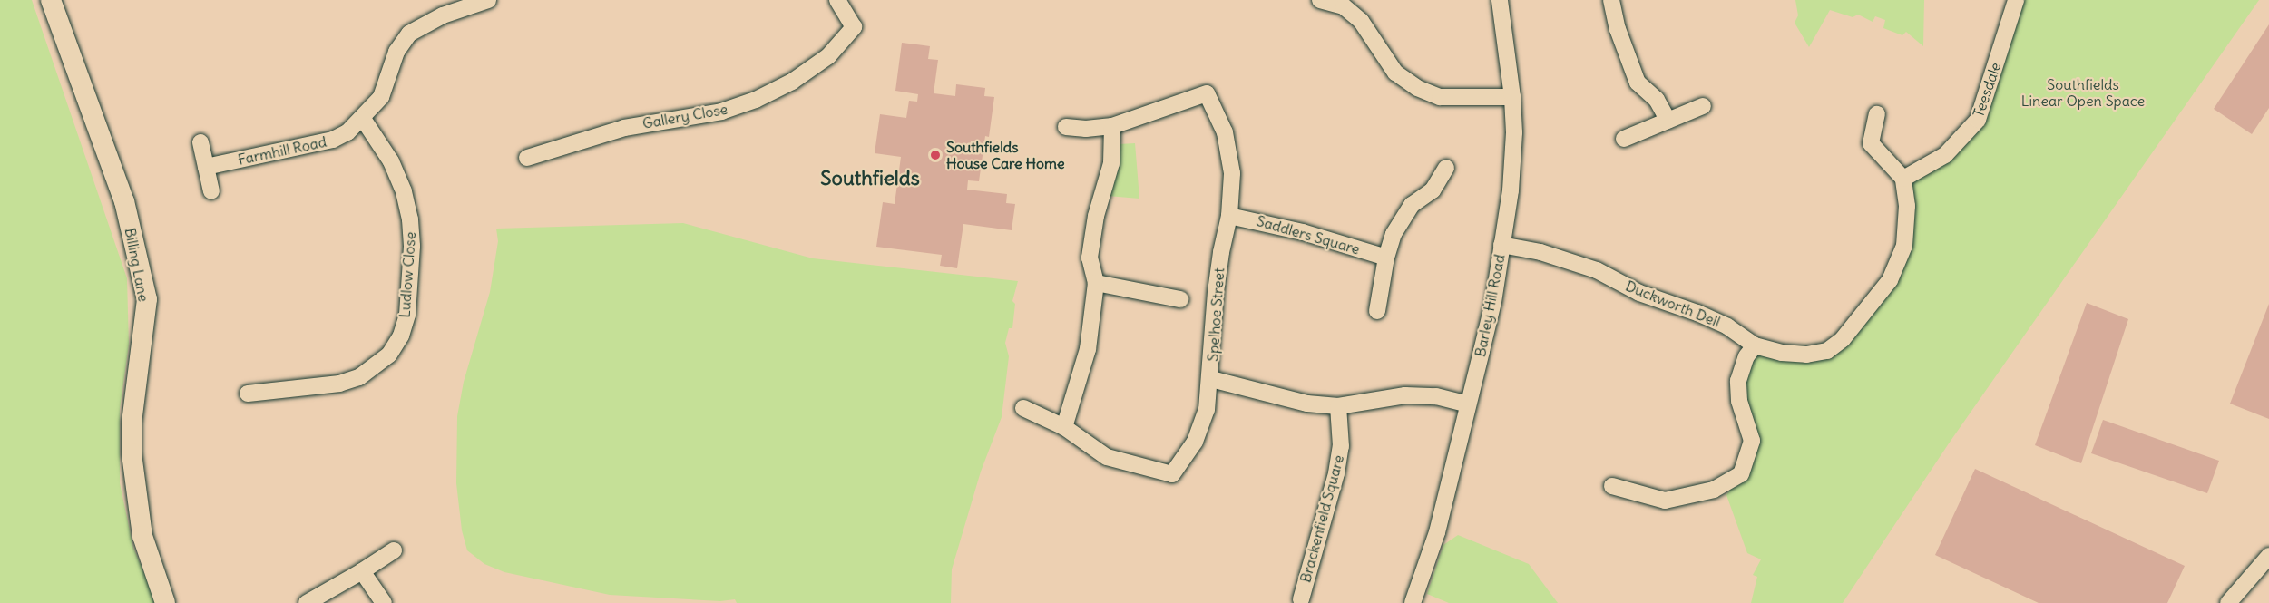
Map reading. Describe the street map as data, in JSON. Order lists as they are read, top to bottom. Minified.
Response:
{"streets":{"street":["Teesdale","Gallery Close","Farmhill Road","Saddlers Square","Billing Lane","Ludlow Close","Duckworth Dell","Barley Hill Road","Spelhoe Street","Brackenfield Square"]},"crossings":[["Teesdale","Duckworth Dell"],["Farmhill Road","Ludlow Close"],["Saddlers Square","Spelhoe Street"],["Duckworth Dell","Barley Hill Road"],["Barley Hill Road","Spelhoe Street"],["Spelhoe Street","Brackenfield Square"]],"districts":["Southfields"],"parks":["Southfields Linear Open Space"],"places":["Southfields House Care Home"]}
